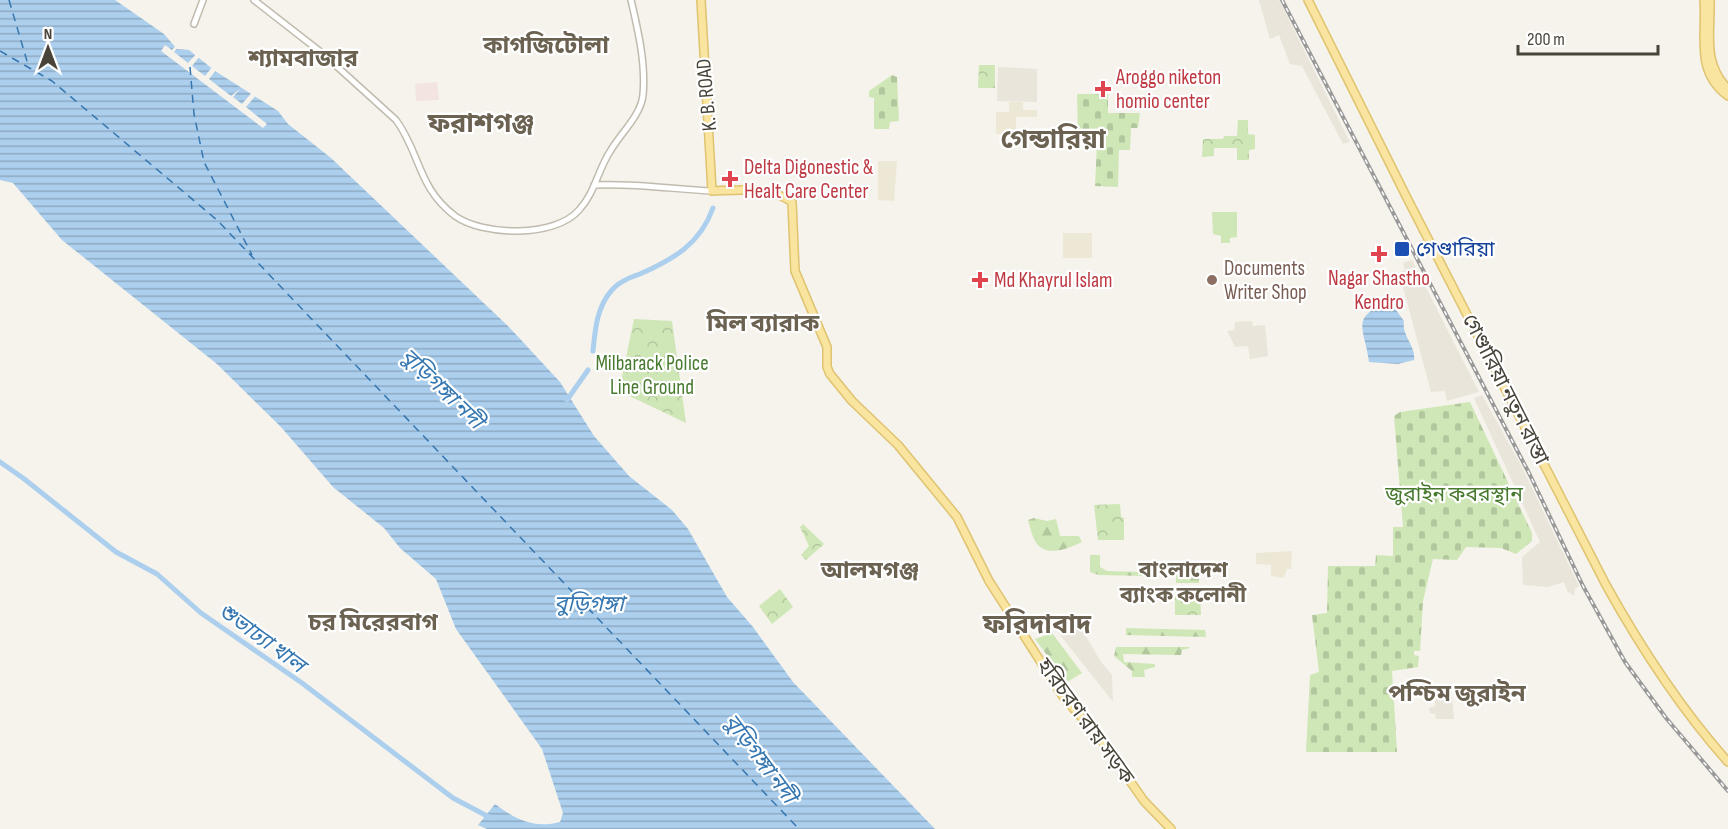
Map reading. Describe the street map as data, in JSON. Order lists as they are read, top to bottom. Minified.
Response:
{"streets":{"main road":["K. B. ROAD","গেণ্ডারিয়া নতুন রাস্তা","হরিচরণ রায় সড়ক"]},"crossings":[["K. B. ROAD","হরিচরণ রায় সড়ক"]],"districts":["কাগজিটোলা","শ্যামবাজার","ফরাশগঞ্জ","গেন্ডারিয়া","মিল ব্যারাক","বাংলাদেশ ব্যাংক কলোনী","আলমগঞ্জ","চর মিরেরবাগ","ফরিদাবাদ","পশ্চিম জুরাইন"],"water":["বুড়িগঙ্গা নদী","বুড়িগঙ্গা","শুভাঢ্যা খাল"],"parks":["Milbarack Police Line Ground","জুরাইন কবরস্থান"],"places":{"health":["Aroggo niketon homio center","Delta Digonestic & Healt Care Center","Nagar Shastho Kendro","Md Khayrul Islam"],"transit":["গেণ্ডারিয়া"],"other":["Documents Writer Shop"]},"scale_bar":"200 m","north":"top"}
